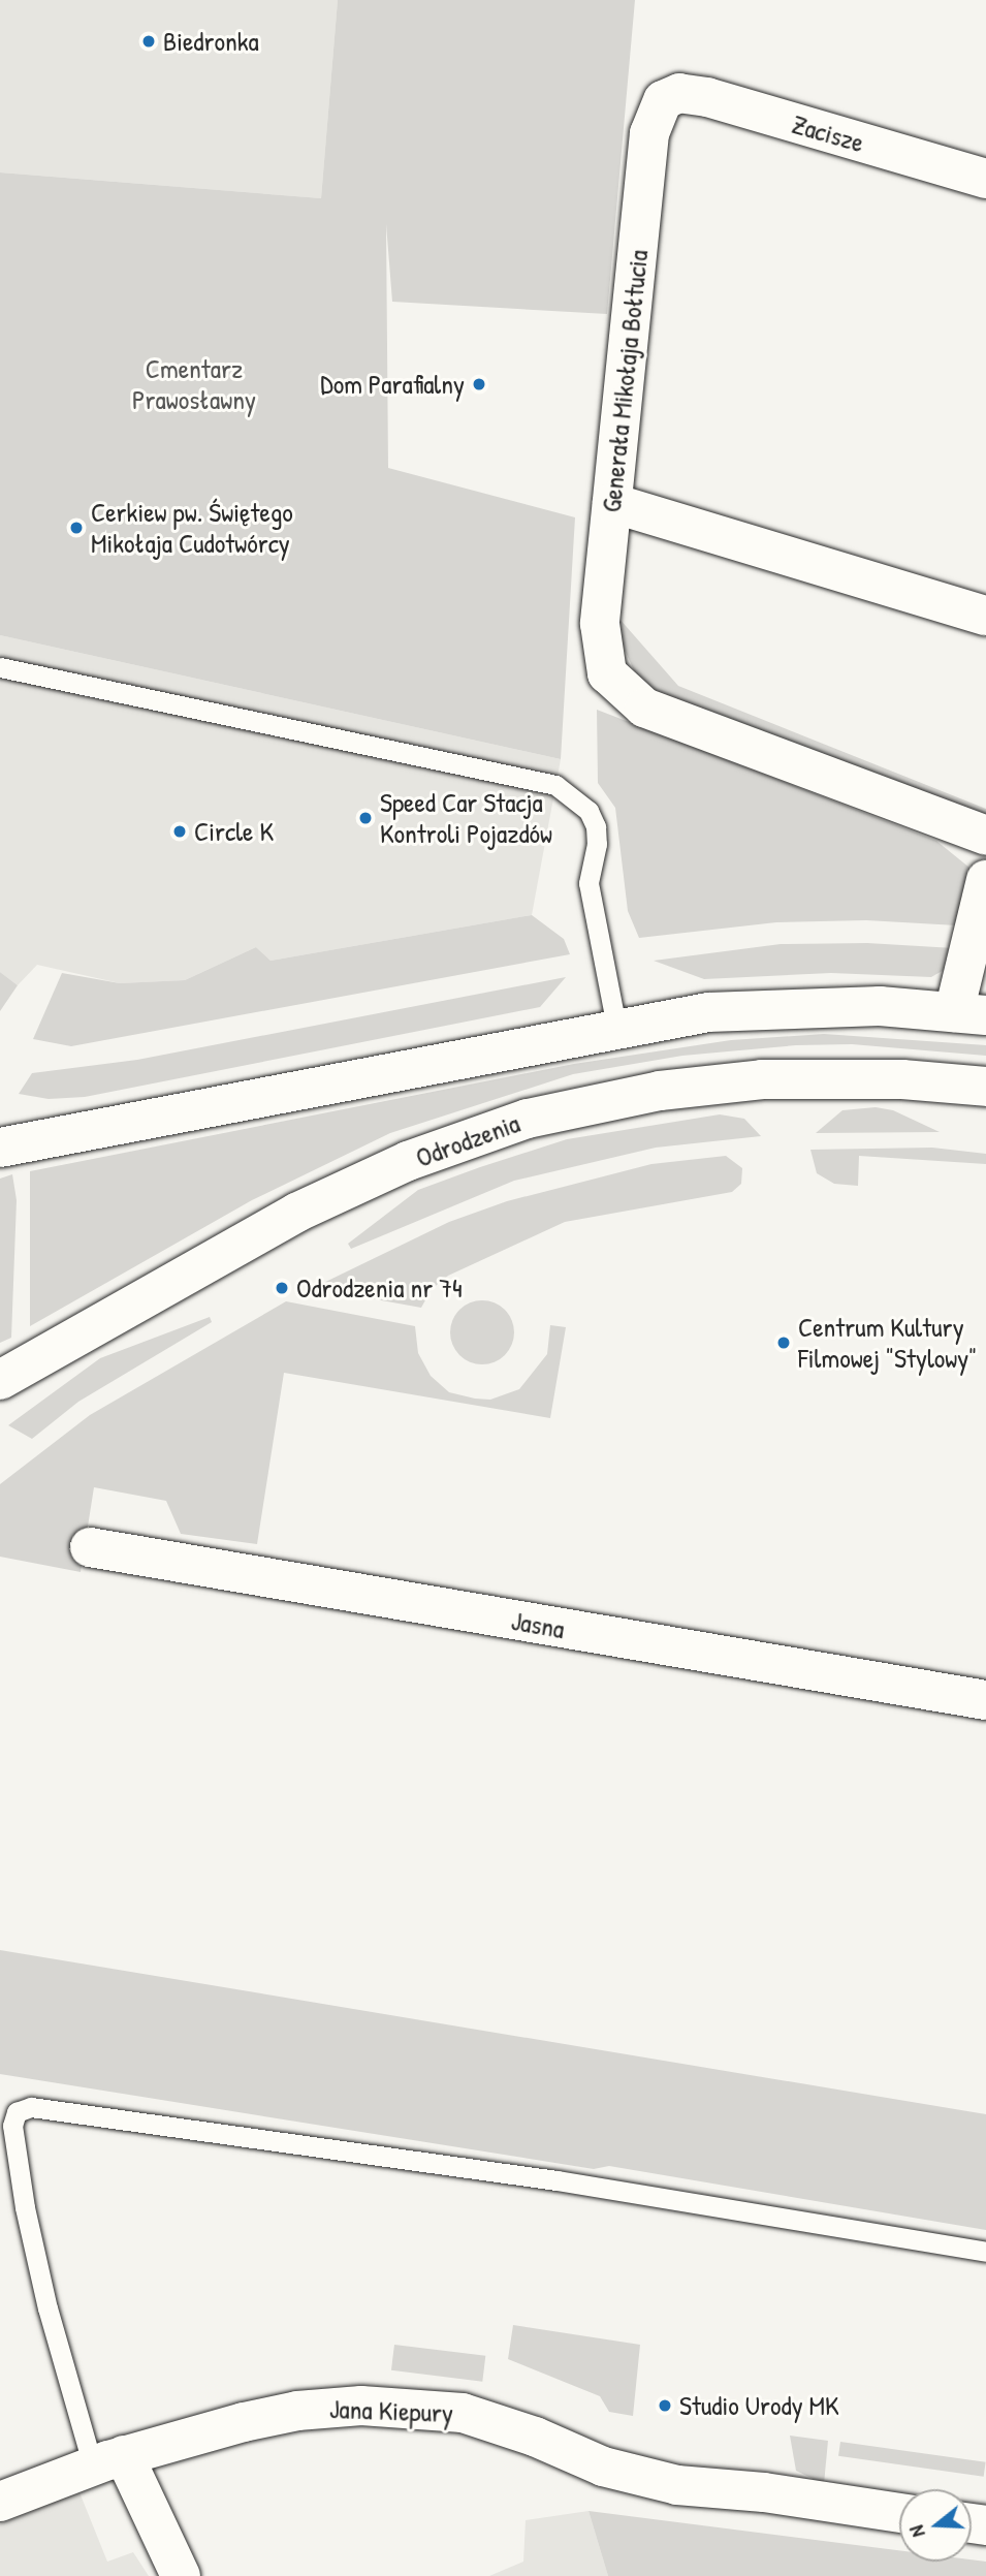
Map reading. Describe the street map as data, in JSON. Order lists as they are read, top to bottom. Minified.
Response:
{"streets":{"street":["Zacisze","Generała Mikołaja Bołtucia","Odrodzenia","Jasna","Jana Kiepury"]},"crossings":[["Zacisze","Generała Mikołaja Bołtucia"]],"parks":["Cmentarz Prawosławny"],"places":["Biedronka","Dom Parafialny","Cerkiew pw. Świętego Mikołaja Cudotwórcy","Speed Car Stacja Kontroli Pojazdów","Circle K","Odrodzenia nr 74","Centrum Kultury Filmowej \"Stylowy\"","Studio Urody MK"],"north":"left"}
